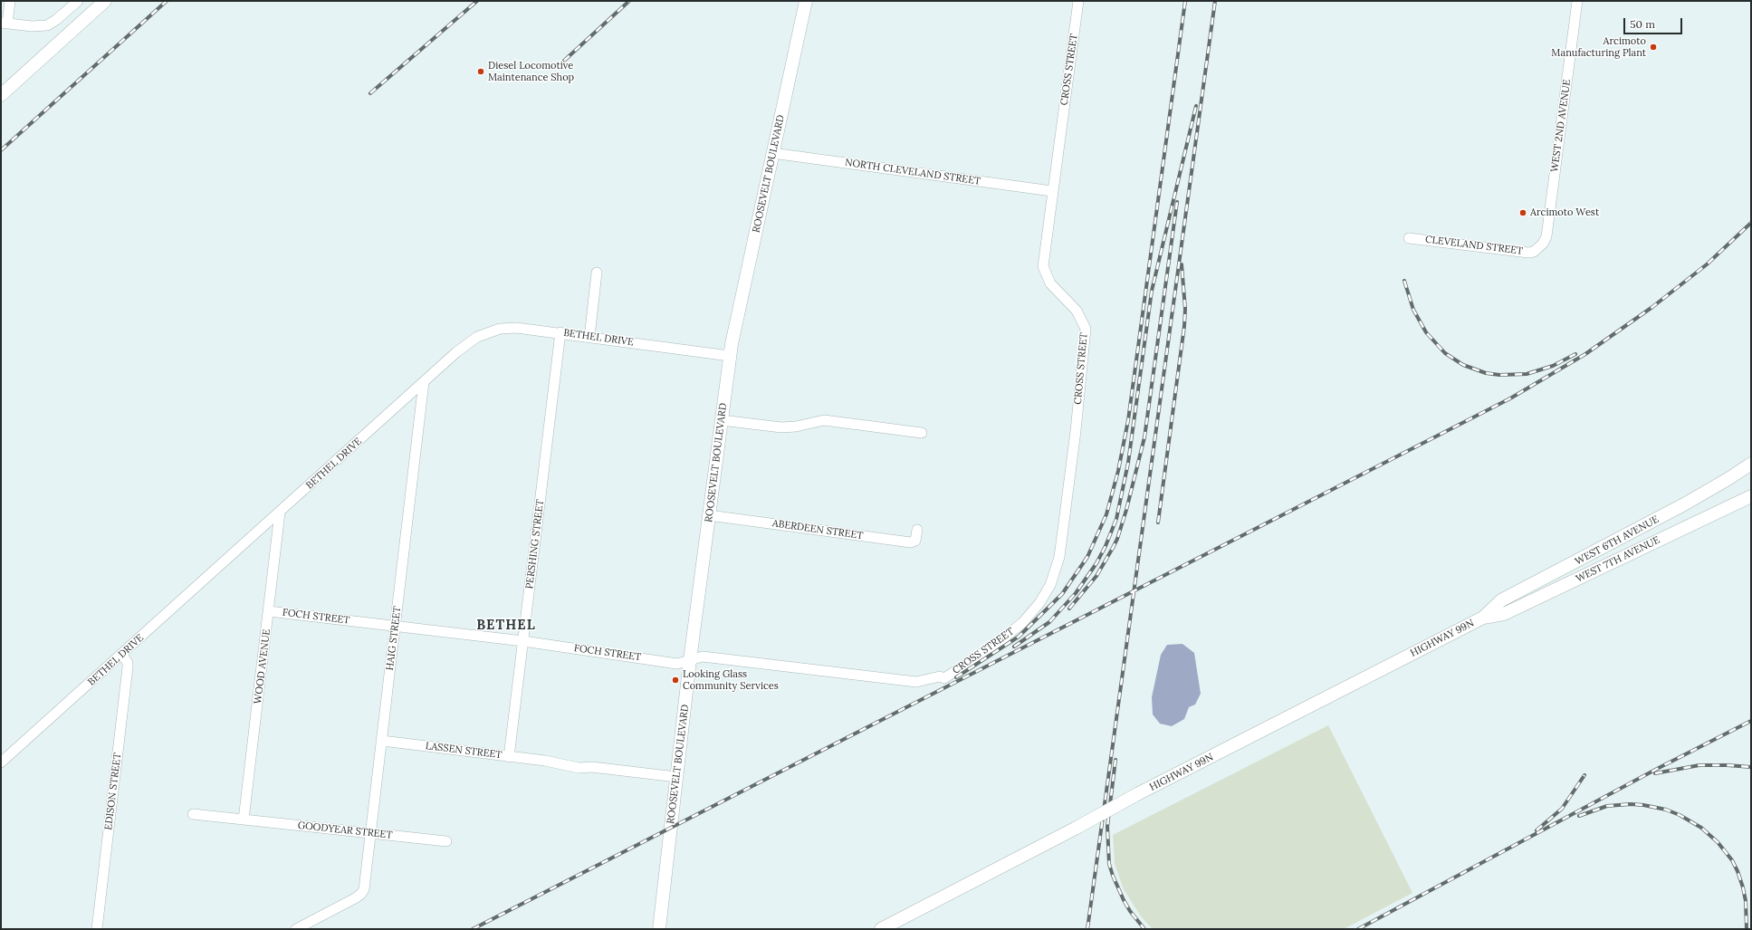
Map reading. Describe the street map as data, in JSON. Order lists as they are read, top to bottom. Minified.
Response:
{"streets":{"main road":["ROOSEVELT BOULEVARD","WEST 6TH AVENUE","WEST 7TH AVENUE","HIGHWAY 99N"],"street":["CROSS STREET","WEST 2ND AVENUE","NORTH CLEVELAND STREET","CLEVELAND STREET","BETHEL DRIVE","ABERDEEN STREET","PERSHING STREET","FOCH STREET","HAIG STREET","WOOD AVENUE","LASSEN STREET","EDISON STREET","GOODYEAR STREET"]},"crossings":[["CROSS STREET","NORTH CLEVELAND STREET"],["CROSS STREET","FOCH STREET"],["WEST 2ND AVENUE","CLEVELAND STREET"],["NORTH CLEVELAND STREET","ROOSEVELT BOULEVARD"],["ROOSEVELT BOULEVARD","BETHEL DRIVE"],["ROOSEVELT BOULEVARD","ABERDEEN STREET"],["ROOSEVELT BOULEVARD","FOCH STREET"],["ROOSEVELT BOULEVARD","LASSEN STREET"],["BETHEL DRIVE","PERSHING STREET"],["BETHEL DRIVE","HAIG STREET"],["BETHEL DRIVE","WOOD AVENUE"],["BETHEL DRIVE","EDISON STREET"],["WEST 6TH AVENUE","WEST 7TH AVENUE"],["WEST 6TH AVENUE","HIGHWAY 99N"],["PERSHING STREET","FOCH STREET"],["PERSHING STREET","LASSEN STREET"],["WEST 7TH AVENUE","HIGHWAY 99N"],["FOCH STREET","HAIG STREET"],["FOCH STREET","WOOD AVENUE"],["HAIG STREET","LASSEN STREET"],["HAIG STREET","GOODYEAR STREET"],["WOOD AVENUE","GOODYEAR STREET"]],"districts":["BETHEL"],"places":["Arcimoto Manufacturing Plant","Diesel Locomotive Maintenance Shop","Arcimoto West","Looking Glass Community Services"],"scale_bar":"50 m"}
